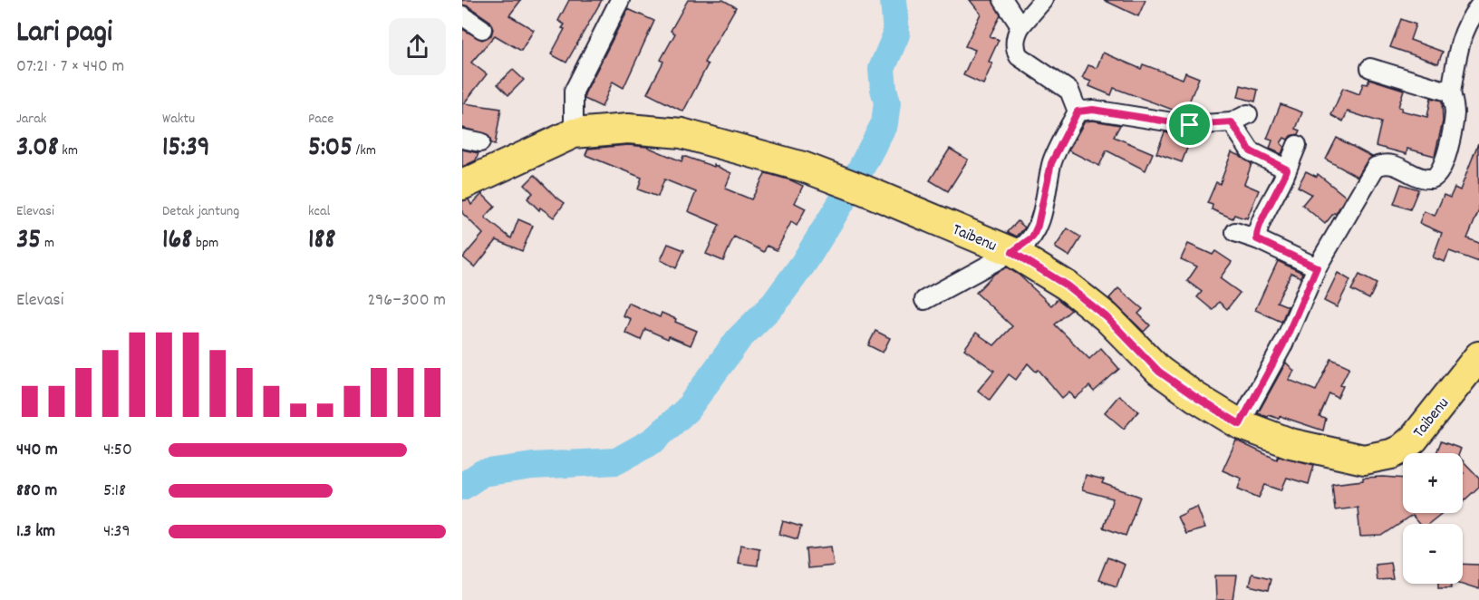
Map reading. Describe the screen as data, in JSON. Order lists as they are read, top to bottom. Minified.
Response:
{"streets":{"main road":["Taibenu"]},"page":{"heading":["Lari pagi","07:21 · 7 × 440 m"],"stats":[["Jarak","3.08 km"],["Waktu","15:39"],["Pace","5:05 /km"],["Elevasi","35 m"],["Detak jantung","168 bpm"],["kcal","188"]],"chart":["Elevasi","296–300 m"],"list":[{"name":"440 m","note":"4:50"},{"name":"880 m","note":"5:18"},{"name":"1.3 km","note":"4:39"}],"map_buttons":["+","−"]}}
